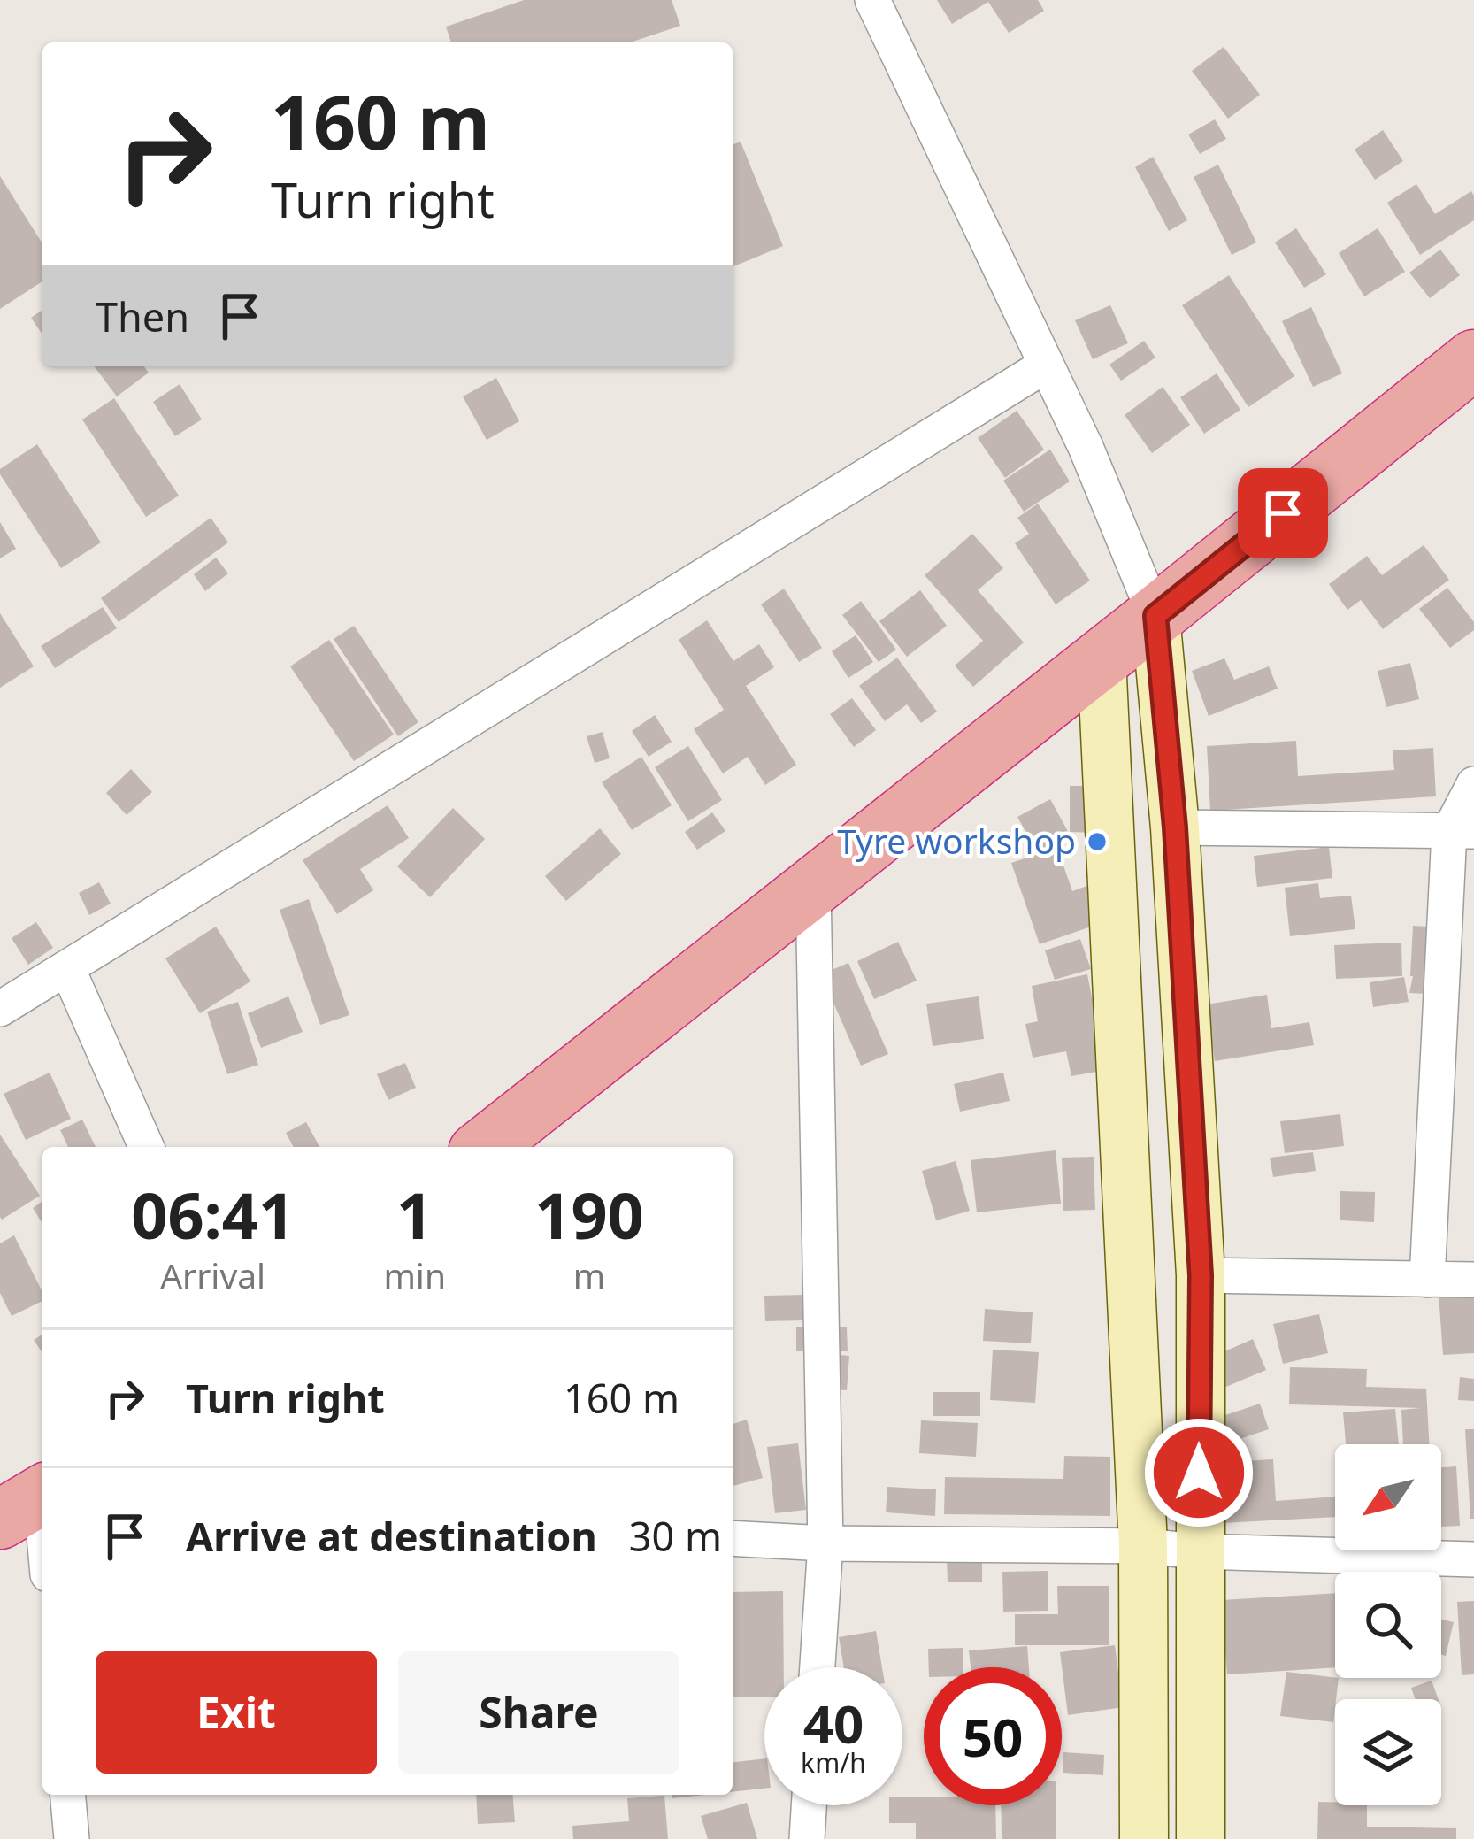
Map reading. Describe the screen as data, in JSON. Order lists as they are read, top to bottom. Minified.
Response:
{"places":["Tyre workshop"],"north":"bottom left","page":{"turn":["160 m","Turn right"],"then":"Then","eta":["06:41","Arrival","1","min","190","m"],"list":[{"name":"Turn right","value":"160 m"},{"name":"Arrive at destination","value":"30 m"}],"buttons":["Exit","Share"],"speed":"40 km/h","limit":"50"}}
